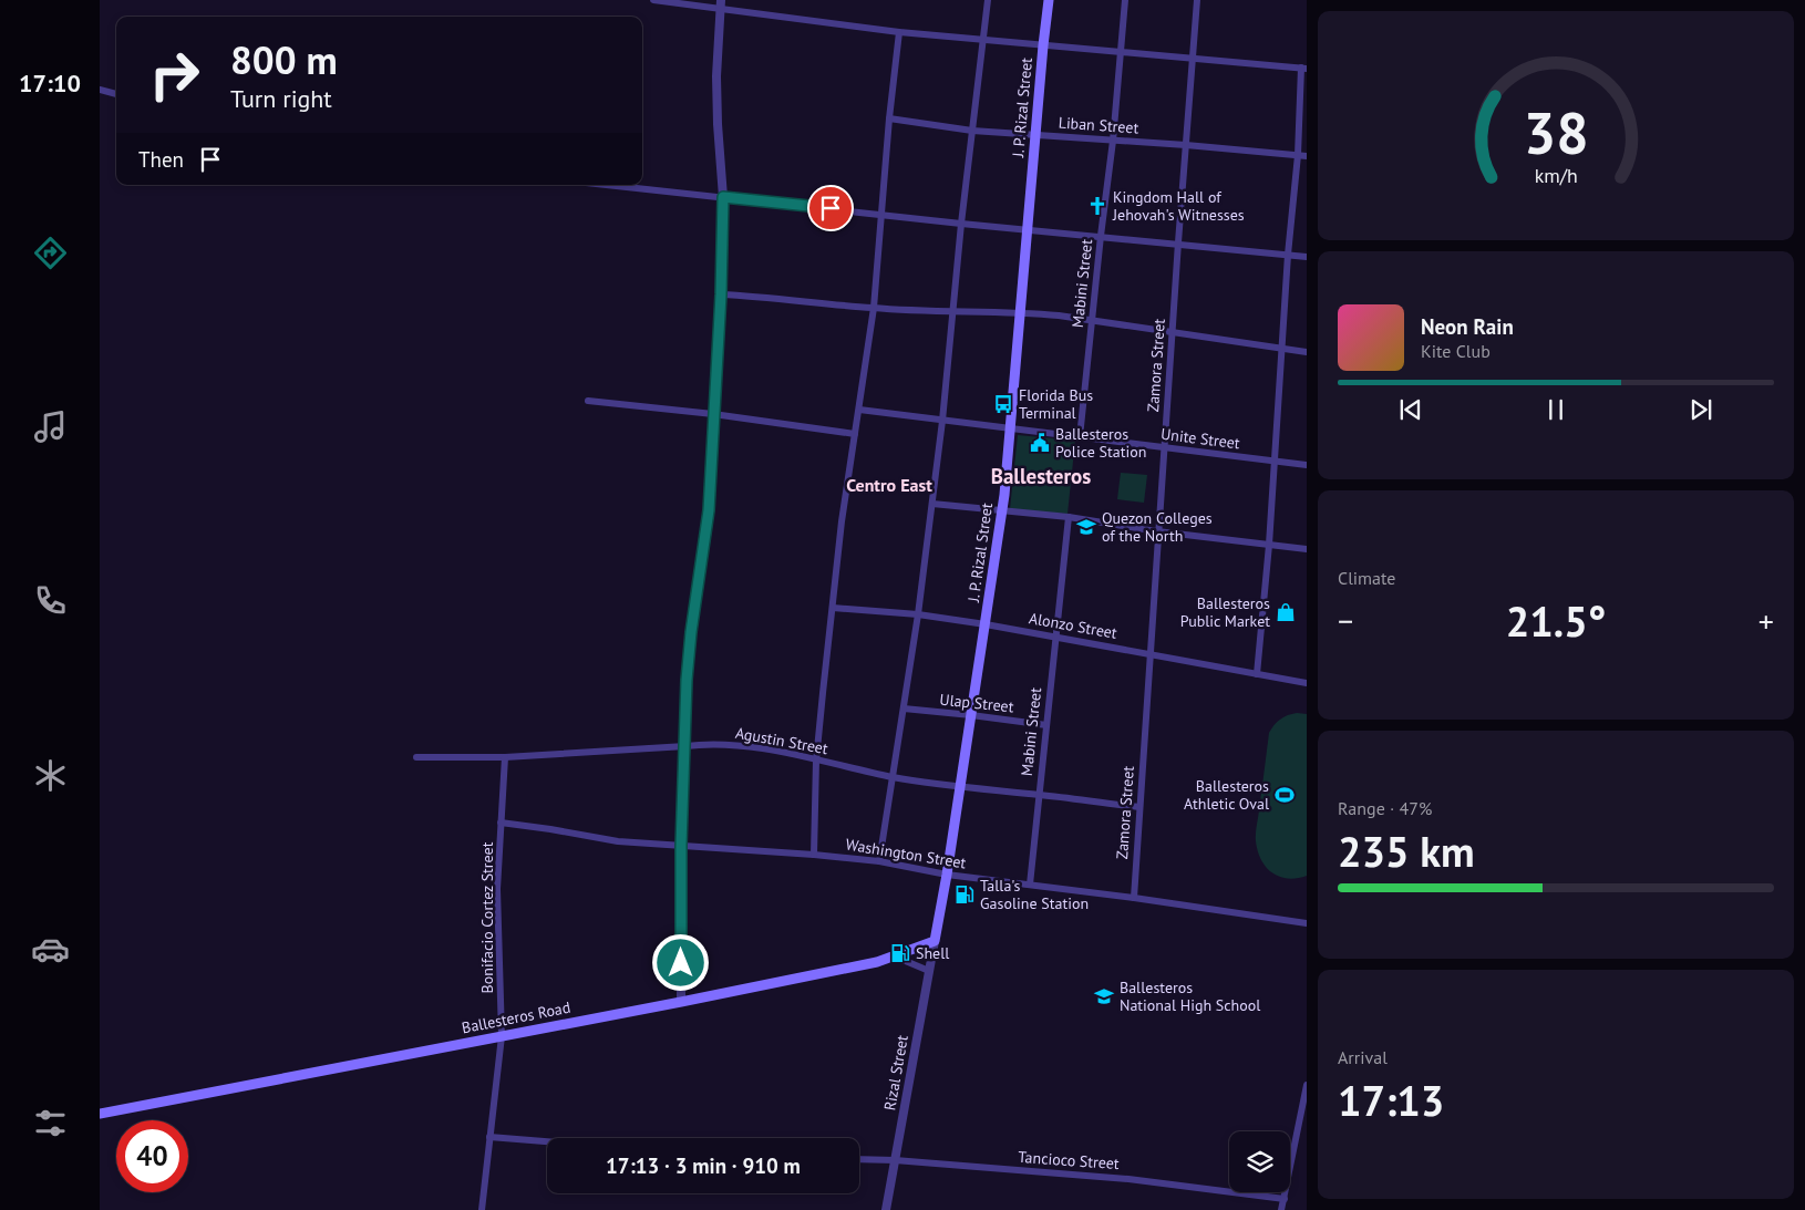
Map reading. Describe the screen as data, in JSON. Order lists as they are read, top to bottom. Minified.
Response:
{"streets":{"main road":["J. P. Rizal Street","Ballesteros Road"],"street":["Liban Street","Mabini Street","Zamora Street","Unite Street","Alonzo Street","Ulap Street","Agustin Street","Washington Street","Bonifacio Cortez Street","Rizal Street","Tancioco Street"]},"crossings":[["J. P. Rizal Street","Liban Street"],["J. P. Rizal Street","Unite Street"],["J. P. Rizal Street","Alonzo Street"],["J. P. Rizal Street","Ulap Street"],["J. P. Rizal Street","Agustin Street"],["J. P. Rizal Street","Washington Street"],["J. P. Rizal Street","Ballesteros Road"],["J. P. Rizal Street","Rizal Street"],["Liban Street","Mabini Street"],["Liban Street","Zamora Street"],["Mabini Street","Unite Street"],["Mabini Street","Alonzo Street"],["Mabini Street","Ulap Street"],["Mabini Street","Agustin Street"],["Mabini Street","Washington Street"],["Zamora Street","Unite Street"],["Zamora Street","Alonzo Street"],["Zamora Street","Agustin Street"],["Zamora Street","Washington Street"],["Agustin Street","Bonifacio Cortez Street"],["Washington Street","Bonifacio Cortez Street"],["Bonifacio Cortez Street","Ballesteros Road"],["Ballesteros Road","Rizal Street"],["Rizal Street","Tancioco Street"]],"districts":["Ballesteros","Centro East"],"places":{"church":["Kingdom Hall of Jehovah's Witnesses"],"bus stop":["Florida Bus Terminal"],"public building":["Ballesteros Police Station"],"school or university":["Quezon Colleges of the North","Ballesteros National High School"],"shop":["Ballesteros Public Market"],"sports":["Ballesteros Athletic Oval"],"fuel station":["Talla's Gasoline Station","Shell"]},"page":{"tabs":"17:10","turn":["800 m","Turn right"],"then":"Then","song":["Neon Rain","Kite Club"],"tile":["Climate",["Range · 47%","235 km"],["Arrival","17:13"]],"heat":["−","21.5°","+"],"limit":"40","trip":"17:13 · 3 min · 910 m","gauge":["38","km/h"]}}
